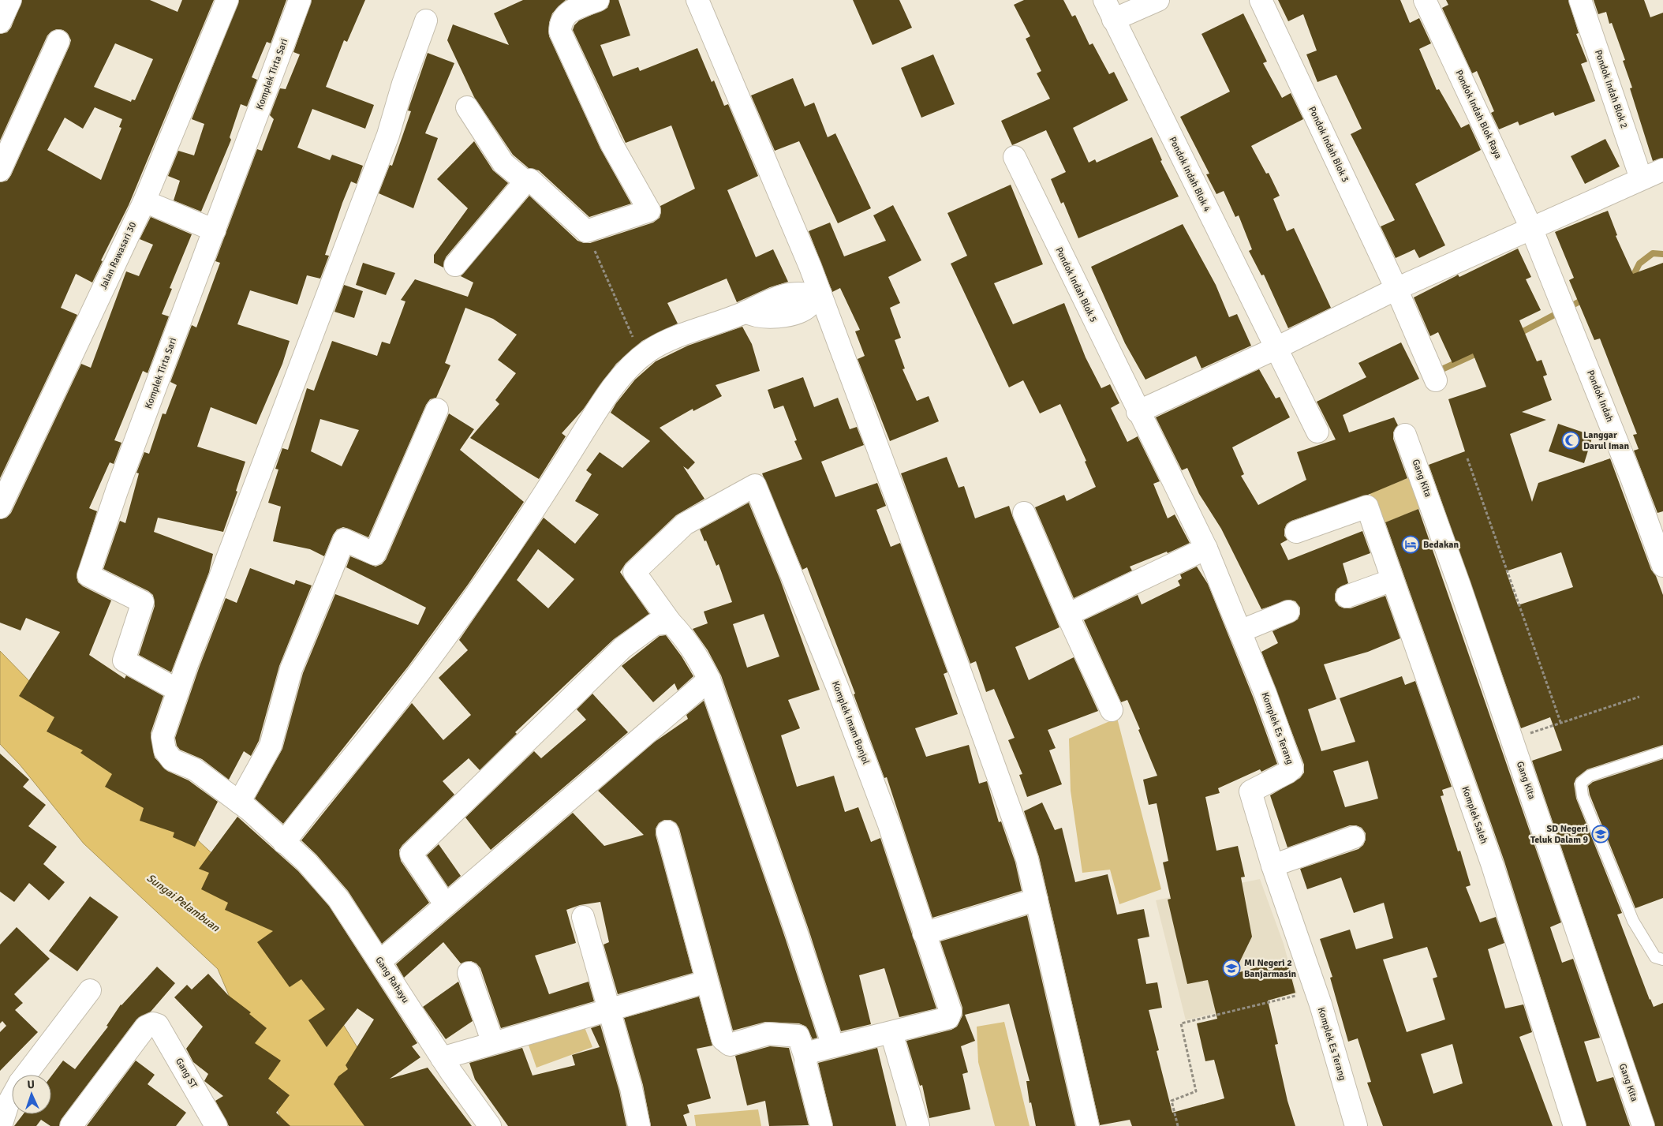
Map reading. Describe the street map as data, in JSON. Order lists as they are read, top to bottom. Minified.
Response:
{"streets":{"street":["Komplek Tirta Sari","Pondok Indah Blok 2","Pondok Indah Blok Raya","Pondok Indah Blok 3","Pondok Indah Blok 4","Jalan Rawasari 30","Pondok Indah Blok 5","Pondok Indah","Gang Kita","Komplek Imam Bonjol","Komplek Es Terang","Komplek Saleh","Gang Rahayu","Gang ST"]},"crossings":[["Komplek Tirta Sari","Gang Rahayu"],["Pondok Indah Blok Raya","Pondok Indah"],["Pondok Indah Blok 5","Komplek Es Terang"]],"water":["Sungai Pelambuan"],"places":{"mosque":["Langgar Darul Iman"],"hotel":["Bedakan"],"school or university":["SD Negeri Teluk Dalam 9","MI Negeri 2 Banjarmasin"]},"north":"top"}
